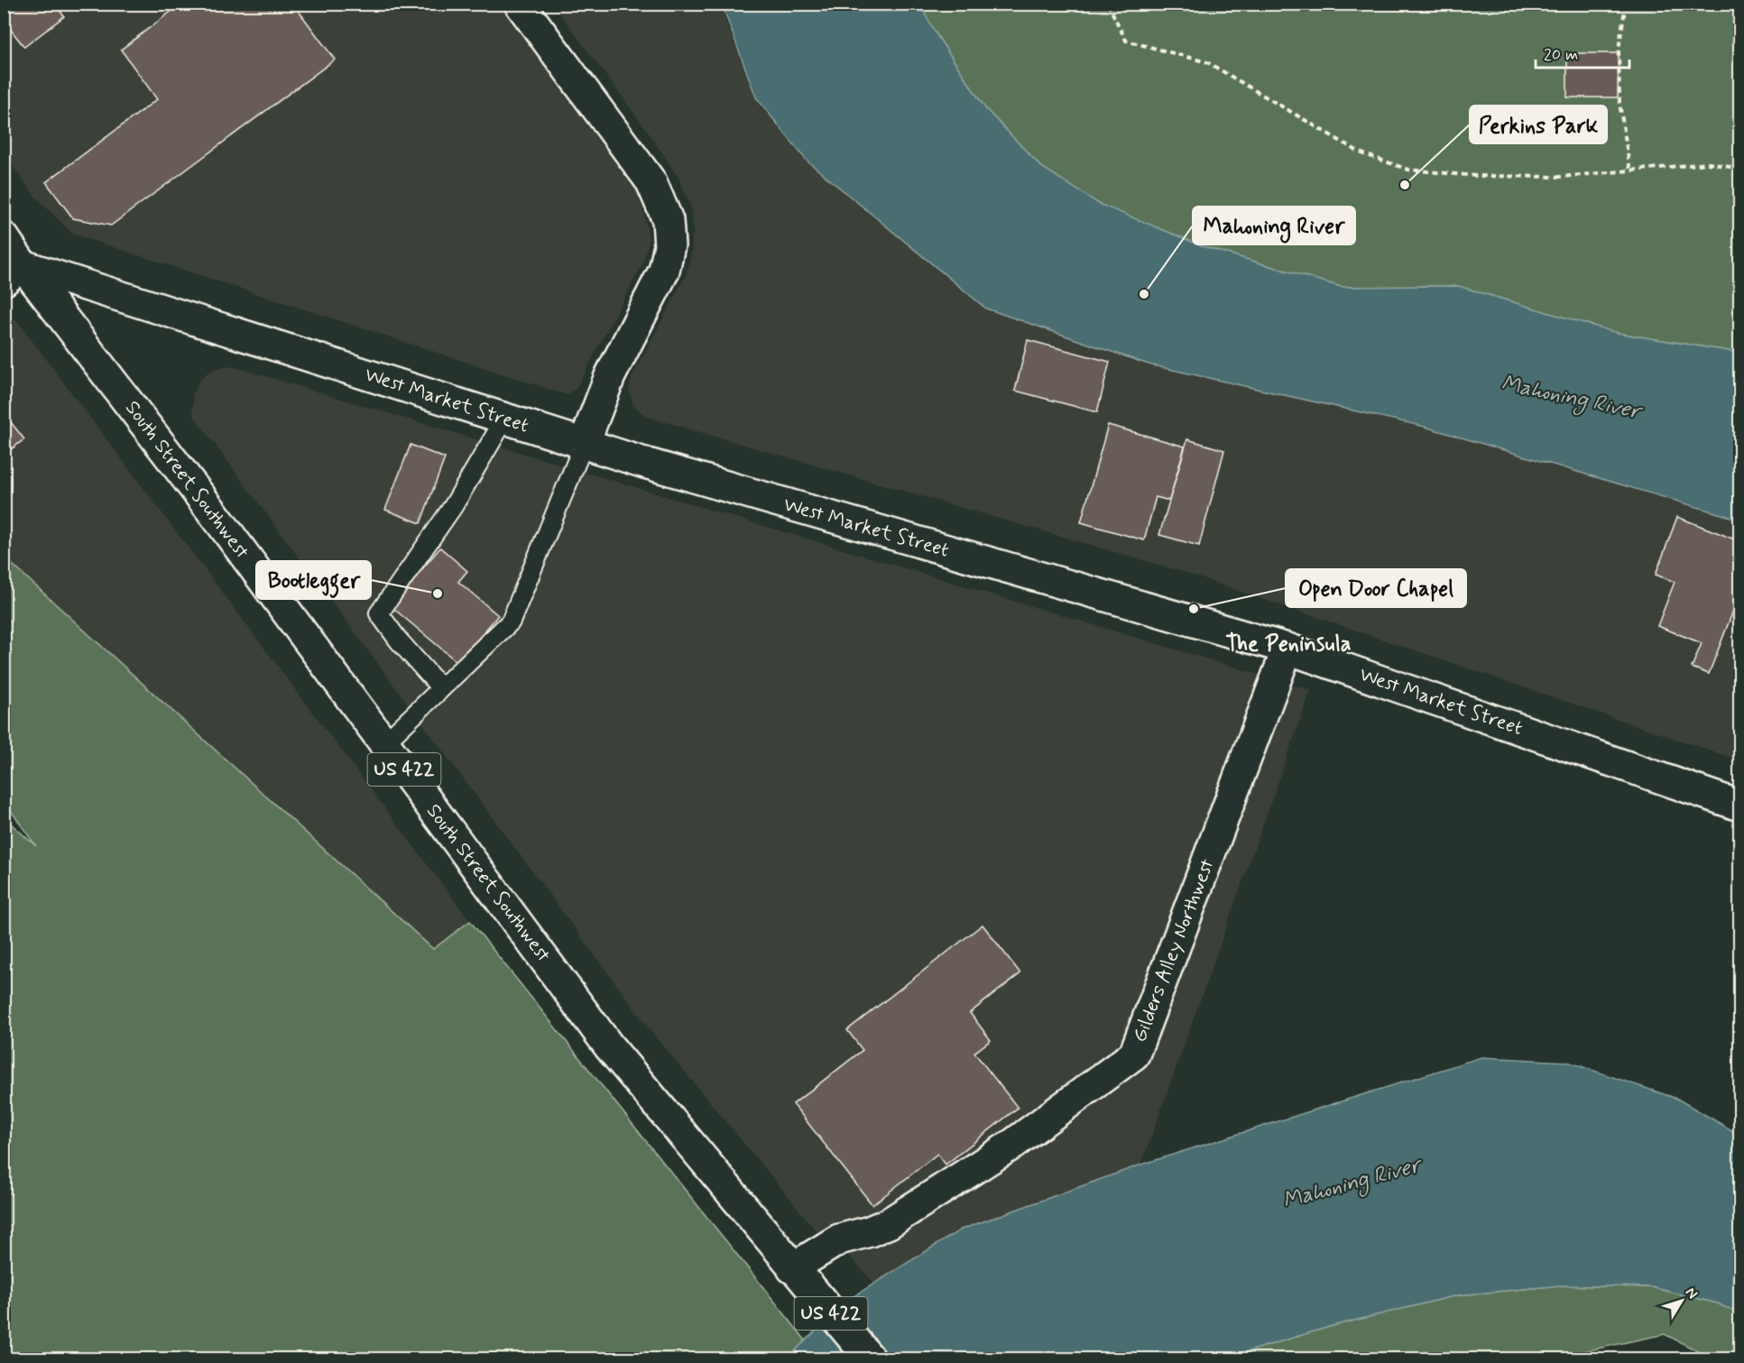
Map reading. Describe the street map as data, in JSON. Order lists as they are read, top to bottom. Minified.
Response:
{"streets":{"main road":["West Market Street","South Street Southwest","US 422","Gilders Alley Northwest"]},"crossings":[["West Market Street","South Street Southwest"],["West Market Street","US 422"],["West Market Street","Gilders Alley Northwest"],["South Street Southwest","US 422"],["South Street Southwest","Gilders Alley Northwest"]],"districts":["The Peninsula"],"water":["Mahoning River"],"places":["Perkins Park","Mahoning River","Bootlegger","Open Door Chapel"],"scale_bar":"20 m","north":"top right"}
